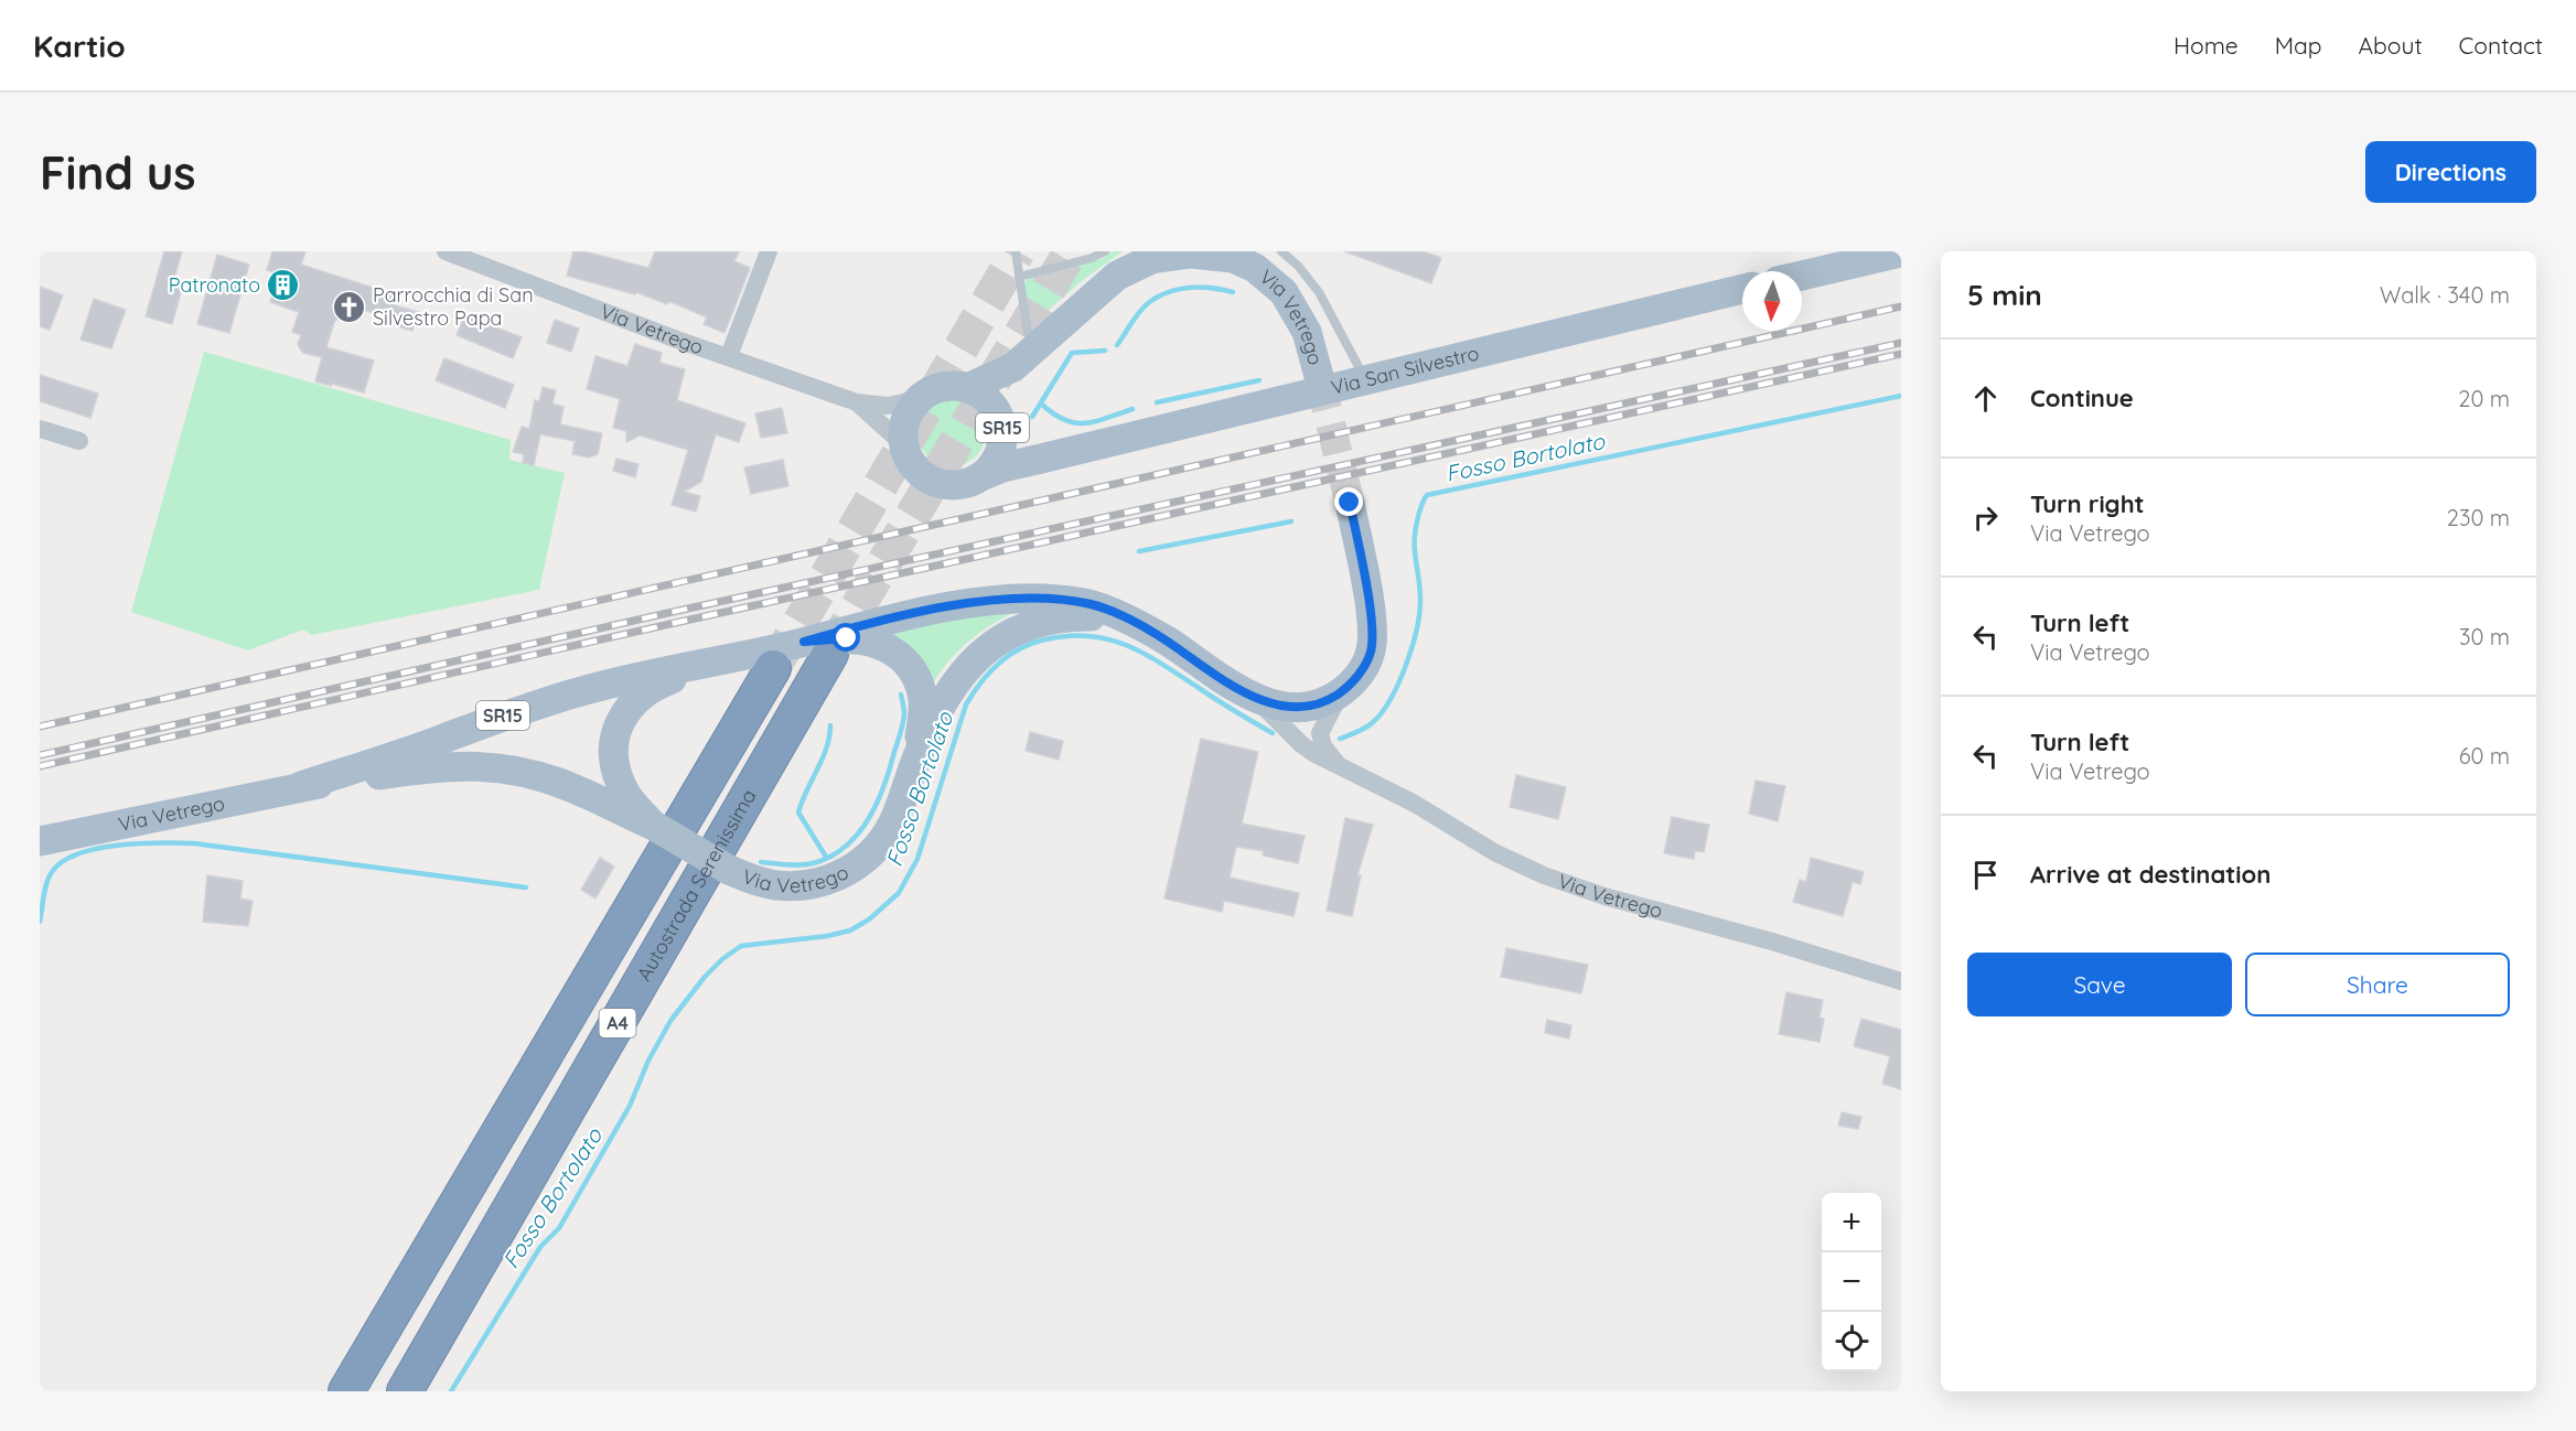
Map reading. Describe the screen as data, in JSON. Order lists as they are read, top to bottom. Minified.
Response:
{"streets":{"highway":["Autostrada Serenissima","A4"],"main road":["Via Vetrego","Via San Silvestro","SR15"]},"crossings":[["Via Vetrego","Via San Silvestro"],["Via Vetrego","SR15"],["Via Vetrego","Autostrada Serenissima"],["Via San Silvestro","SR15"],["SR15","Autostrada Serenissima"]],"water":["Fosso Bortolato"],"places":{"building":["Patronato"],"church":["Parrocchia di San Silvestro Papa"]},"north":"bottom","page":{"header":"Kartio","nav":["Home","Map","About","Contact"],"buttons":["Directions",["Save","Share"]],"title":"Find us","heading":["5 min","Walk · 340 m"],"list":[["Continue","20 m"],["Turn right","Via Vetrego","230 m"],["Turn left","Via Vetrego","30 m"],["Turn left","Via Vetrego","60 m"],"Arrive at destination"],"map_buttons":["+","−"]}}
